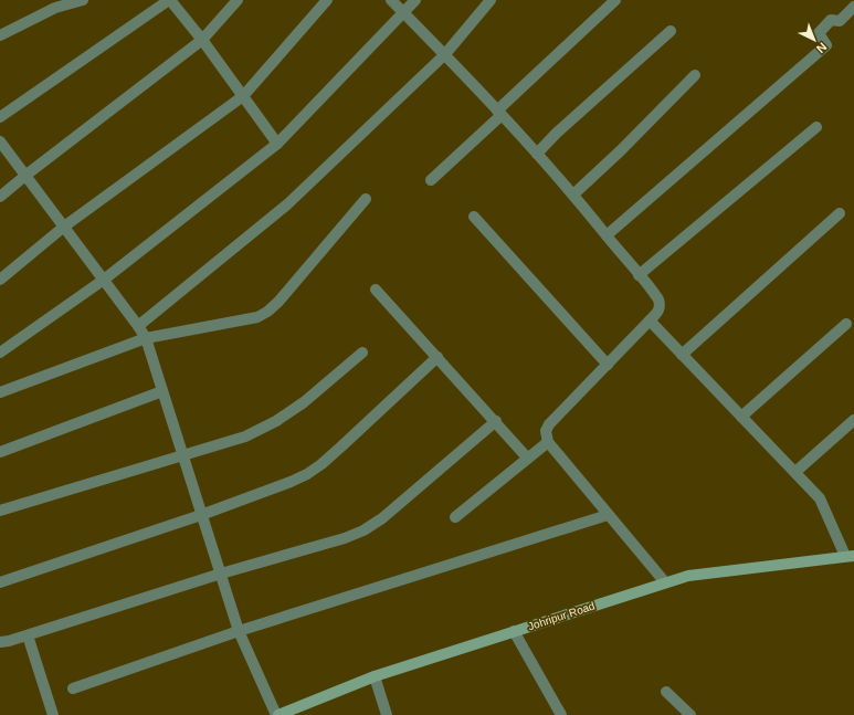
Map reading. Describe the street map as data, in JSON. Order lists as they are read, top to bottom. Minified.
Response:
{"streets":{"street":["Johripur Road"]},"north":"bottom right"}
